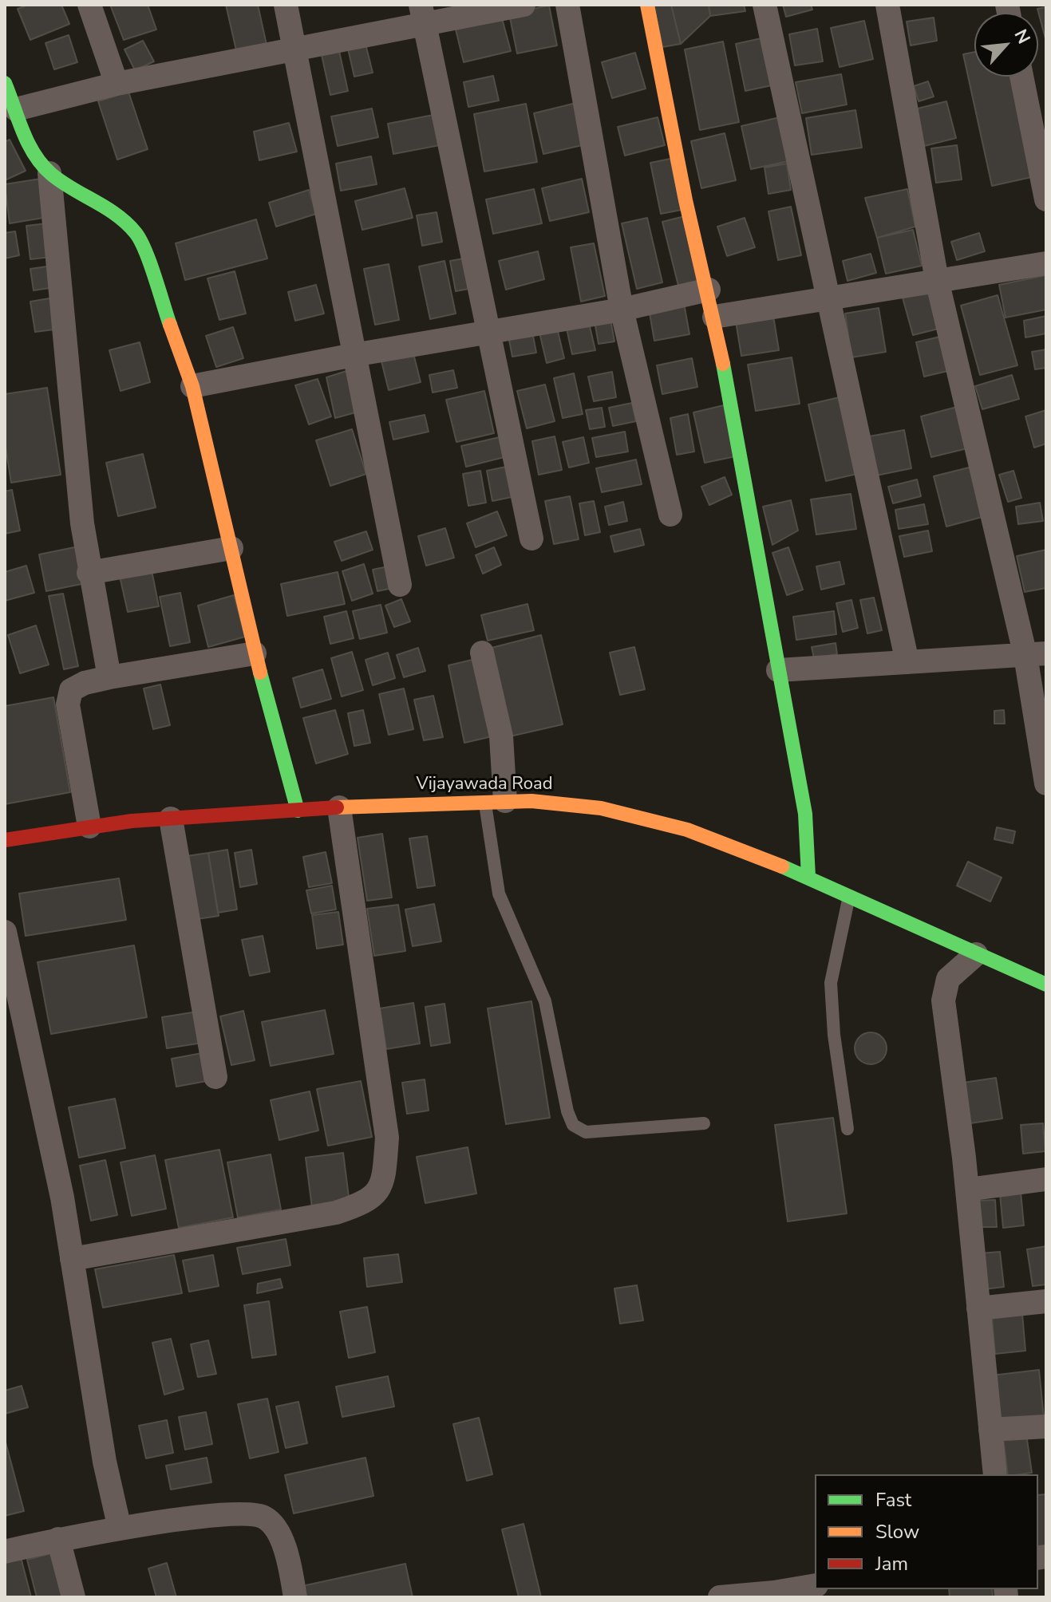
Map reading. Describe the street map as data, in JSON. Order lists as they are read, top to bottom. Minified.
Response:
{"streets":{"street":["Vijayawada Road"]},"legend":["Fast","Slow","Jam"],"north":"top right"}
